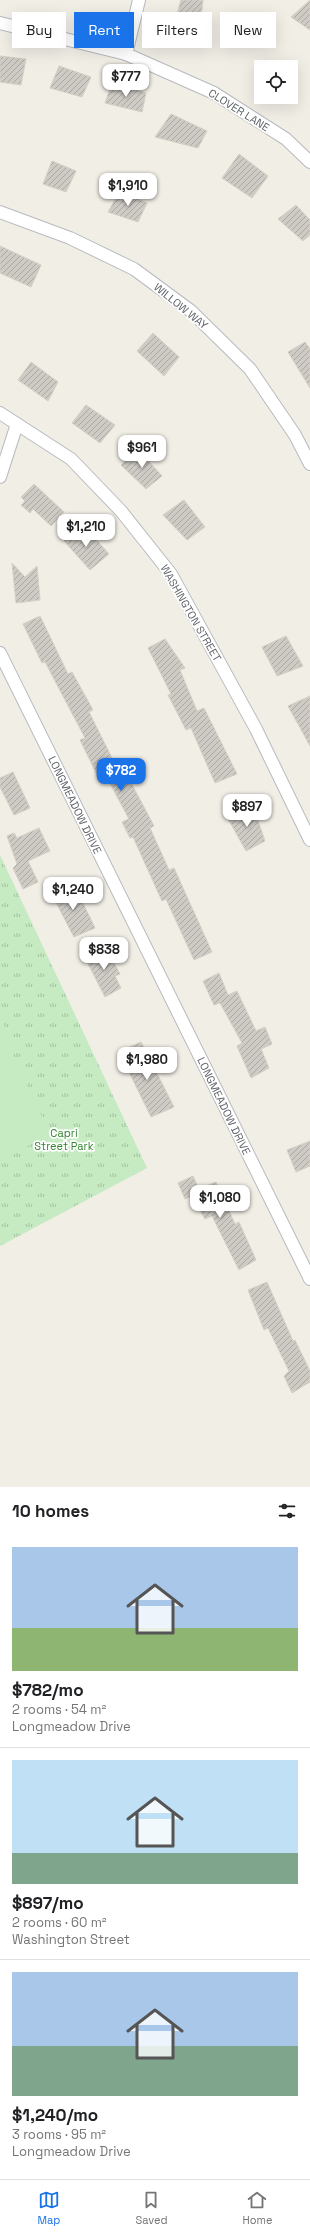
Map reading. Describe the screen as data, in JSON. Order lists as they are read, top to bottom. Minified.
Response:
{"streets":{"street":["CLOVER LANE","WILLOW WAY","WASHINGTON STREET","LONGMEADOW DRIVE"]},"parks":["Capri Street Park"],"page":{"chip":["Buy","Rent","Filters","New"],"price":["$777","$1,910","$961","$1,210","$782","$897","$1,240","$838","$1,980","$1,080"],"heading":"10 homes","list":[{"name":"$782/mo","note":"2 rooms · 54 m² · Longmeadow Drive"},{"name":"$897/mo","note":"2 rooms · 60 m² · Washington Street"},{"name":"$1,240/mo","note":"3 rooms · 95 m² · Longmeadow Drive"}],"tabs":["Map","Saved","Home"]}}
